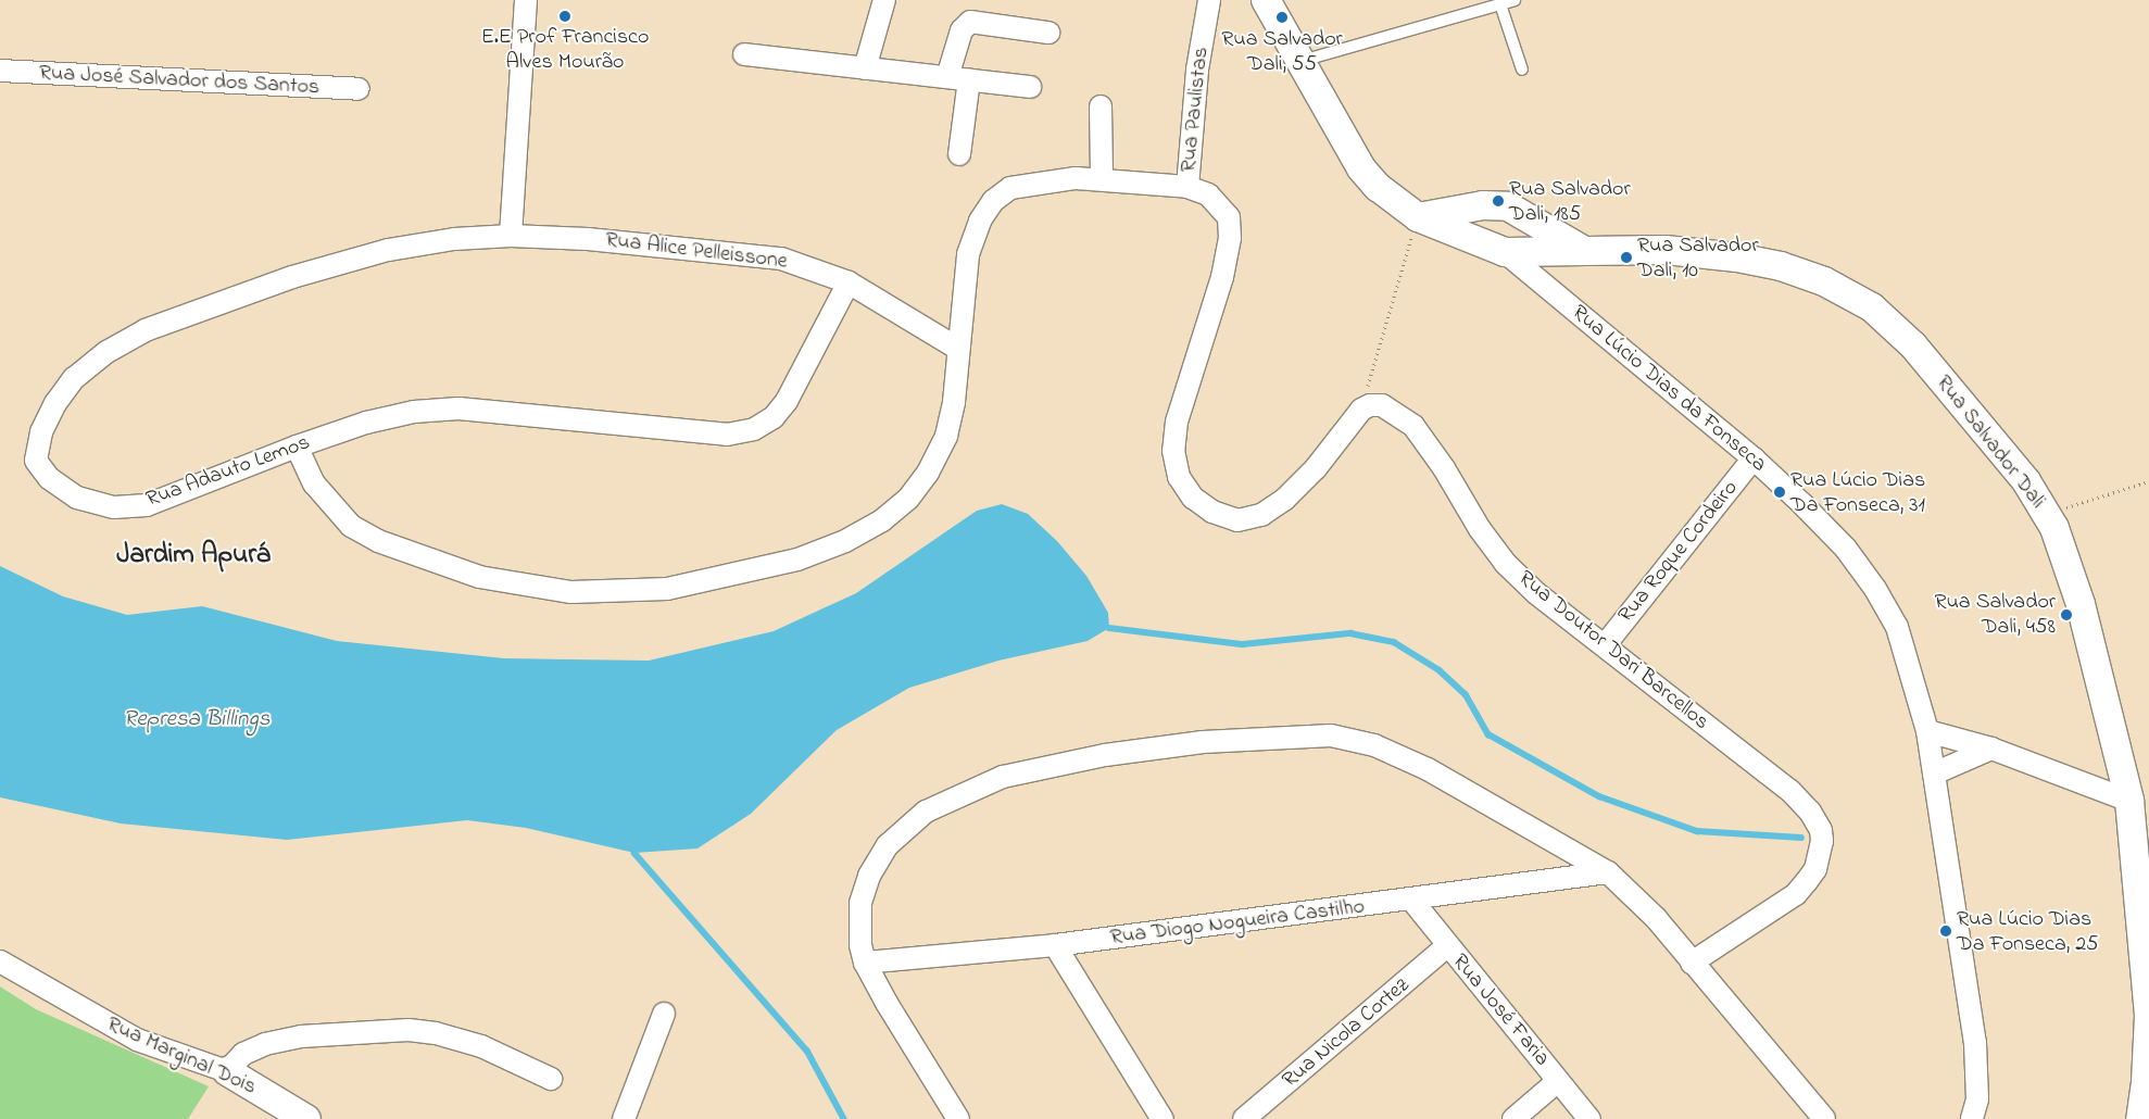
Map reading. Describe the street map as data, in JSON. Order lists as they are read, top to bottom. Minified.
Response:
{"streets":{"street":["Rua José Salvador dos Santos","Rua Paulistas","Rua Alice Pelleissone","Rua Lúcio Dias da Fonseca","Rua Salvador Dali","Rua Adauto Lemos","Rua Roque Cordeiro","Rua Doutor Dari Barcellos","Rua Diogo Nogueira Castilho","Rua José Faria","Rua Nicola Cortez","Rua Marginal Dois"]},"crossings":[["Rua Alice Pelleissone","Rua Adauto Lemos"],["Rua Lúcio Dias da Fonseca","Rua Salvador Dali"],["Rua Lúcio Dias da Fonseca","Rua Roque Cordeiro"],["Rua Roque Cordeiro","Rua Doutor Dari Barcellos"],["Rua Diogo Nogueira Castilho","Rua José Faria"],["Rua José Faria","Rua Nicola Cortez"]],"districts":["Jardim Apurá"],"water":["Represa Billings"],"places":["E.E Prof Francisco Alves Mourão","Rua Salvador Dali, 55","Rua Salvador Dali, 185","Rua Salvador Dali, 10","Rua Lúcio Dias Da Fonseca, 31","Rua Salvador Dali, 458","Rua Lúcio Dias Da Fonseca, 25"]}
